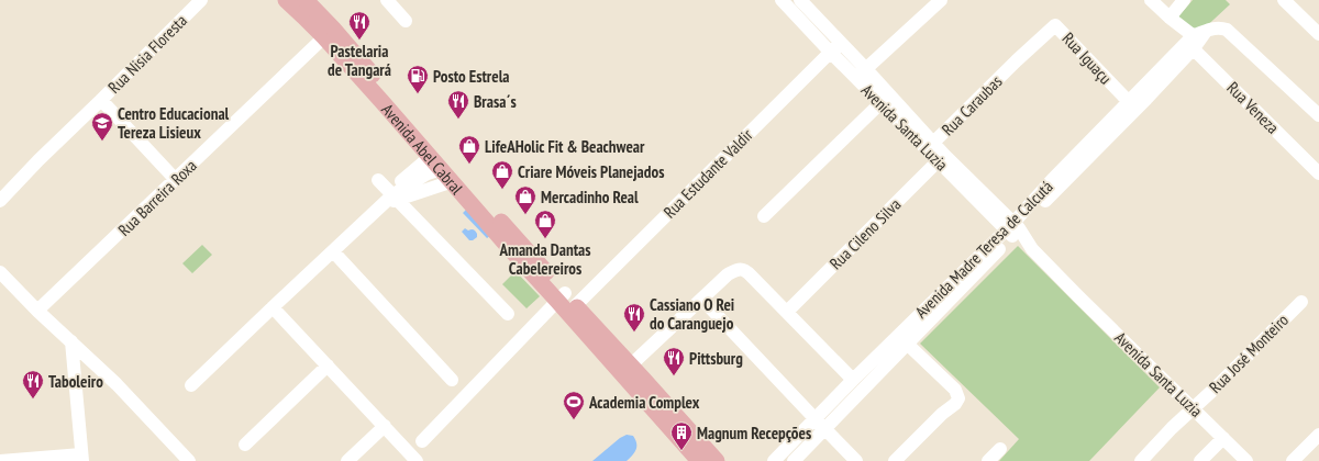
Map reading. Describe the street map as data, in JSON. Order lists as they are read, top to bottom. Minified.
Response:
{"streets":{"main road":["Avenida Abel Cabral"],"street":["Rua Nisia Floresta","Rua Iguaçu","Rua Caraubas","Rua Veneza","Avenida Santa Luzia","Rua Estudante Valdir","Rua Barreira Roxa","Rua Cileno Silva","Avenida Madre Teresa de Calcutá","Rua José Monteiro"]},"crossings":[["Rua Iguaçu","Rua Caraubas"],["Rua Iguaçu","Avenida Madre Teresa de Calcutá"],["Rua Caraubas","Avenida Santa Luzia"],["Rua Veneza","Avenida Madre Teresa de Calcutá"],["Avenida Santa Luzia","Rua Estudante Valdir"],["Avenida Santa Luzia","Rua Cileno Silva"],["Avenida Santa Luzia","Avenida Madre Teresa de Calcutá"],["Avenida Santa Luzia","Rua José Monteiro"],["Avenida Abel Cabral","Rua Estudante Valdir"],["Avenida Abel Cabral","Rua Barreira Roxa"]],"places":{"restaurant":["Pastelaria de Tangará","Brasa´s","Cassiano O Rei do Caranguejo","Pittsburg","Taboleiro"],"fuel station":["Posto Estrela"],"school or university":["Centro Educacional Tereza Lisieux"],"shop":["LifeAHolic Fit & Beachwear","Criare Móveis Planejados","Mercadinho Real","Amanda Dantas Cabelereiros"],"sports":["Academia Complex"],"building":["Magnum Recepções"]}}
